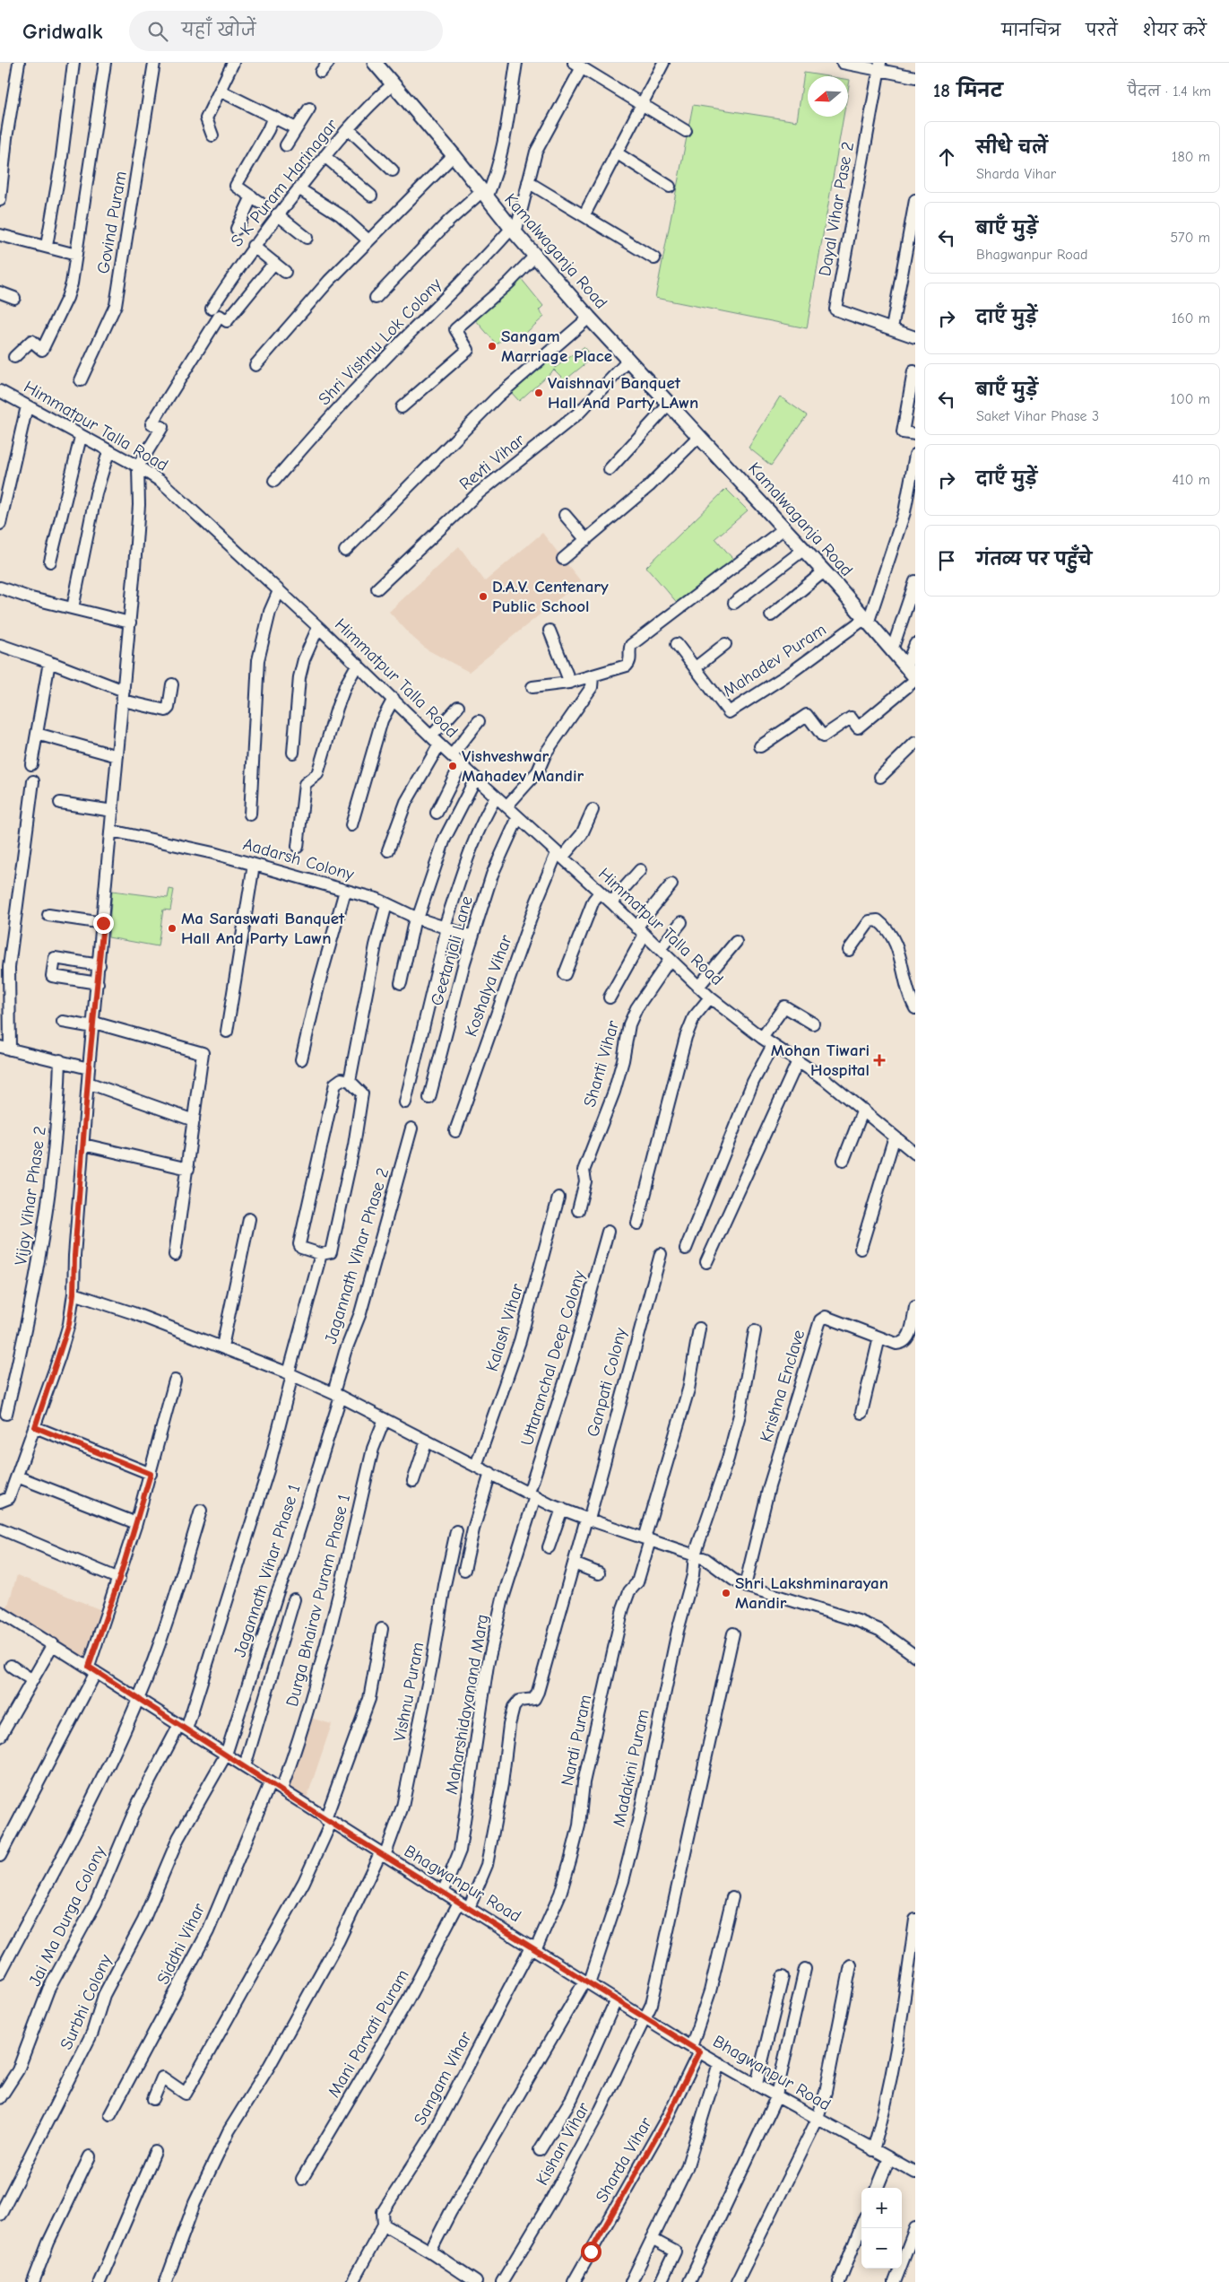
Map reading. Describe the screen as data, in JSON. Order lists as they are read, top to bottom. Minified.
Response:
{"streets":{"main road":["Kamalwaganja Road"],"street":["S K Puram Harinagar","Dayal Vihar Pase 2","Govind Puram","Shri Vishnu Lok Colony","Himmatpur Talla Road","Revti Vihar","Mahadev Puram","Aadarsh Colony","Geetanjali Lane","Koshalya Vihar","Shanti Vihar","Vijay Vihar Phase 2","Jagannath Vihar Phase 2","Kalash Vihar","Uttaranchal Deep Colony","Ganpati Colony","Krishna Enclave","Jagannath Vihar Phase 1","Durga Bhairav Puram Phase 1","Vishnu Puram","Maharshidayanand Marg","Nardi Puram","Madakini Puram","Bhagwanpur Road","Jai Ma Durga Colony","Siddhi Vihar","Surbhi Colony","Mani Parvati Puram","Sangam Vihar","Kishan Vihar","Sharda Vihar"]},"crossings":[["S K Puram Harinagar","Kamalwaganja Road"],["Kamalwaganja Road","Shri Vishnu Lok Colony"],["Kamalwaganja Road","Revti Vihar"],["Kamalwaganja Road","Mahadev Puram"],["Himmatpur Talla Road","Geetanjali Lane"],["Himmatpur Talla Road","Koshalya Vihar"],["Himmatpur Talla Road","Shanti Vihar"],["Aadarsh Colony","Geetanjali Lane"],["Jagannath Vihar Phase 2","Jagannath Vihar Phase 1"],["Uttaranchal Deep Colony","Maharshidayanand Marg"],["Ganpati Colony","Mani Parvati Puram"],["Jagannath Vihar Phase 1","Bhagwanpur Road"],["Jagannath Vihar Phase 1","Surbhi Colony"],["Durga Bhairav Puram Phase 1","Bhagwanpur Road"],["Vishnu Puram","Bhagwanpur Road"],["Maharshidayanand Marg","Bhagwanpur Road"],["Nardi Puram","Bhagwanpur Road"],["Nardi Puram","Sangam Vihar"],["Madakini Puram","Bhagwanpur Road"],["Bhagwanpur Road","Jai Ma Durga Colony"],["Bhagwanpur Road","Siddhi Vihar"],["Bhagwanpur Road","Surbhi Colony"],["Bhagwanpur Road","Mani Parvati Puram"],["Bhagwanpur Road","Sangam Vihar"],["Bhagwanpur Road","Kishan Vihar"],["Bhagwanpur Road","Sharda Vihar"]],"places":{"other":["Sangam Marriage Place","Vaishnavi Banquet Hall And Party LAwn","D.A.V. Centenary Public School","Vishveshwar Mahadev Mandir","Ma Saraswati Banquet Hall And Party Lawn","Shri Lakshminarayan Mandir"],"health":["Mohan Tiwari Hospital"]},"north":"left","page":{"header":"Gridwalk","search":"यहाँ खोजें","nav":["मानचित्र","परतें","शेयर करें"],"heading":["18 मिनट","पैदल · 1.4 km"],"list":[["सीधे चलें","Sharda Vihar","180 m"],["बाएँ मुड़ें","Bhagwanpur Road","570 m"],["दाएँ मुड़ें","160 m"],["बाएँ मुड़ें","Saket Vihar Phase 3","100 m"],["दाएँ मुड़ें","410 m"],"गंतव्य पर पहुँचे"],"map_buttons":["+","−"]}}
